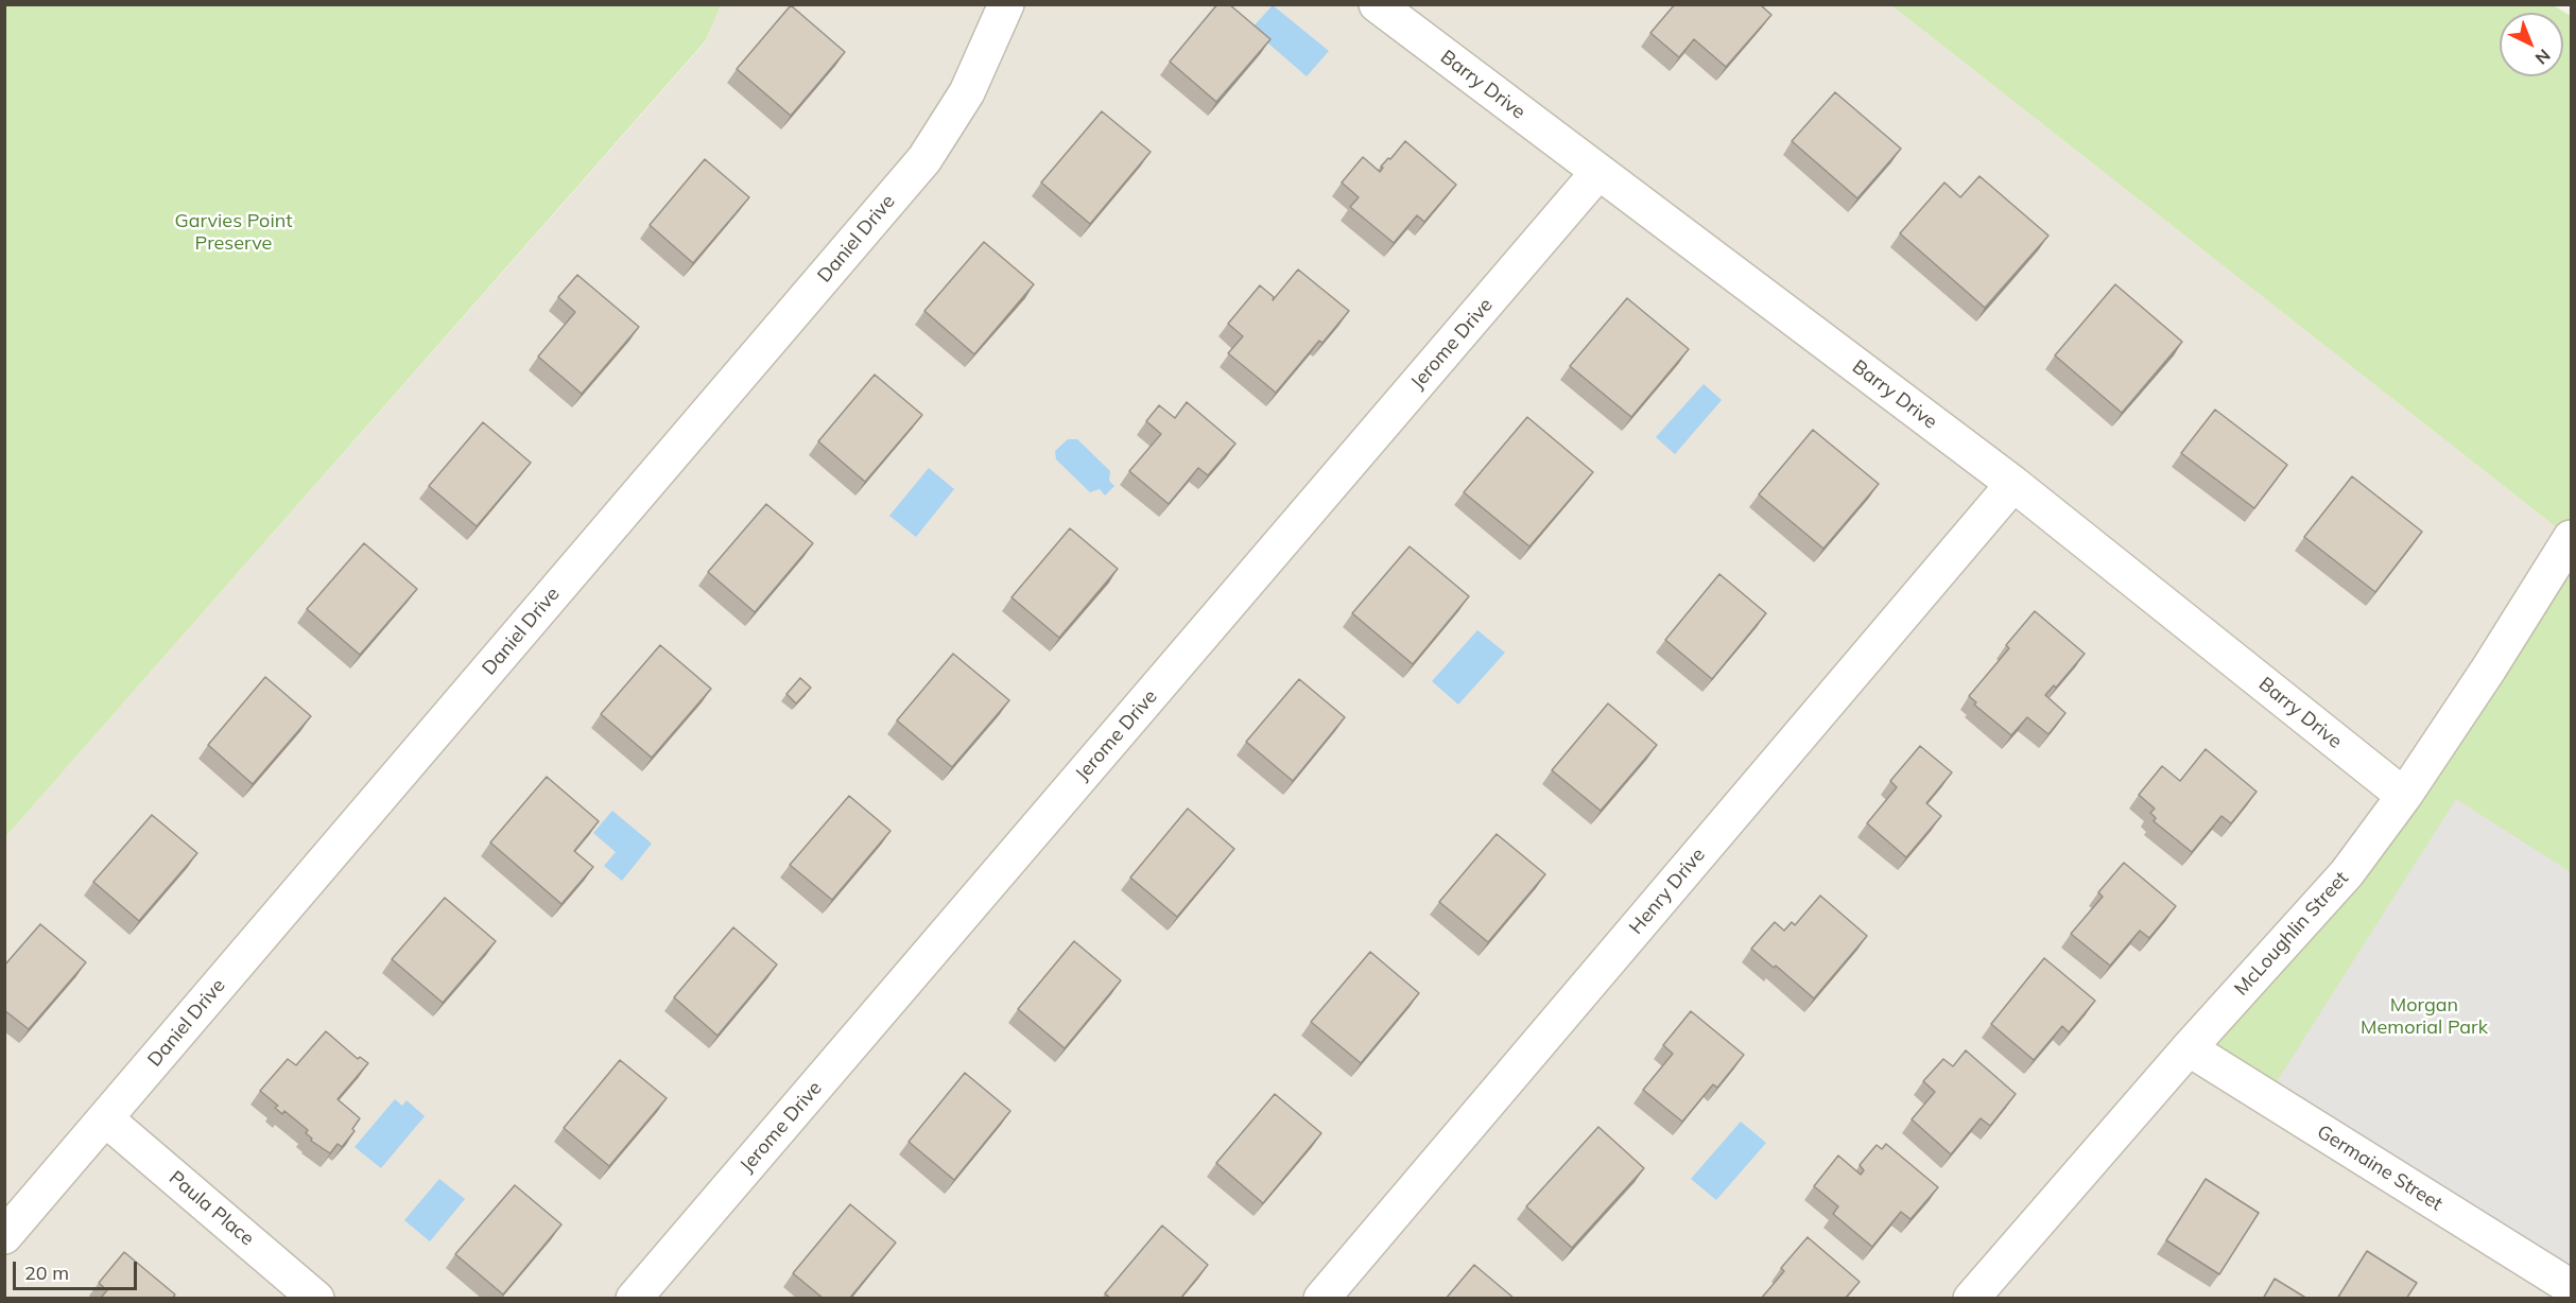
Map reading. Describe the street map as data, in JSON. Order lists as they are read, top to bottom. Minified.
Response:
{"streets":{"street":["Barry Drive","Daniel Drive","Jerome Drive","Henry Drive","McLoughlin Street","Germaine Street","Paula Place"]},"crossings":[["Barry Drive","Jerome Drive"],["Barry Drive","Henry Drive"],["Barry Drive","McLoughlin Street"],["Daniel Drive","Paula Place"],["McLoughlin Street","Germaine Street"]],"parks":["Garvies Point Preserve","Morgan Memorial Park"],"scale_bar":"20 m","north":"bottom right"}
